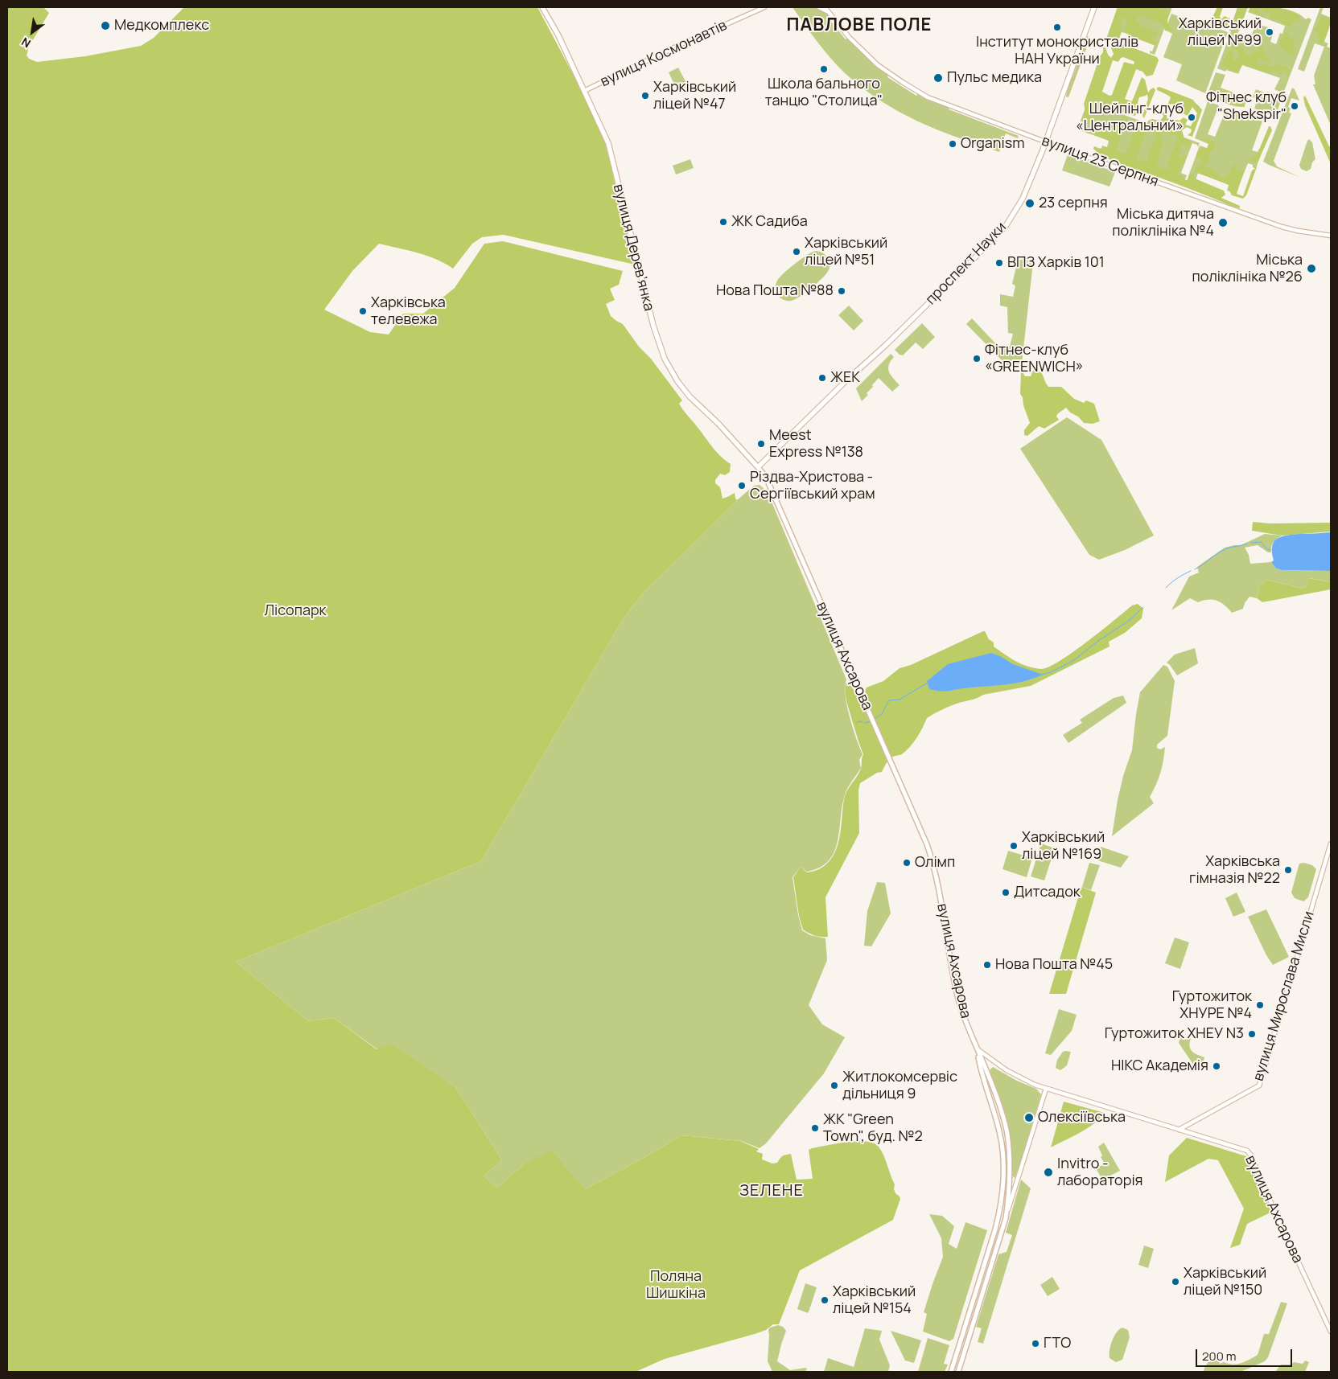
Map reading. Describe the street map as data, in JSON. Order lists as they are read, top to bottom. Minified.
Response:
{"streets":{"main road":["вулиця Дерев’янка","проспект Науки","вулиця Ахсарова"],"street":["вулиця Космонавтів","вулиця 23 Серпня","вулиця Мирослава Мисли"]},"crossings":[["вулиця Космонавтів","вулиця Дерев’янка"],["вулиця 23 Серпня","проспект Науки"],["вулиця Дерев’янка","проспект Науки"],["вулиця Дерев’янка","вулиця Ахсарова"],["проспект Науки","вулиця Ахсарова"],["вулиця Ахсарова","вулиця Мирослава Мисли"]],"districts":["ПАВЛОВЕ ПОЛЕ","ЗЕЛЕНЕ"],"parks":["Лісопарк","Поляна Шишкіна"],"places":["Медкомплекс","Інститут монокристалів НАН України","Харківський ліцей №99","Школа бального танцю \"Столица\"","Пульс медика","Харківський ліцей №47","Фітнес клуб \"Shekspir\"","Шейпінг-клуб «Центральний»","Organism","23 серпня","ЖК Садиба","Міська дитяча поліклініка №4","Харківський ліцей №51","ВПЗ Харків 101","Міська поліклініка №26","Нова Пошта №88","Харківська телевежа","Фітнес-клуб «GREENWICH»","ЖЕК","Meest Express №138","Різдва-Христова - Сергіївський храм","Харківський ліцей №169","Олімп","Харківська гімназія №22","Дитсадок","Нова Пошта №45","Гуртожиток ХНУРЕ №4","Гуртожиток ХНЕУ N3","НІКС Академія","Житлокомсервіс дільниця 9","Олексіївська","ЖК \"Green Town\", буд. №2","Invitro - лабораторія","Харківський ліцей №150","Харківський ліцей №154","ГТО"],"scale_bar":"200 m","north":"bottom left"}
